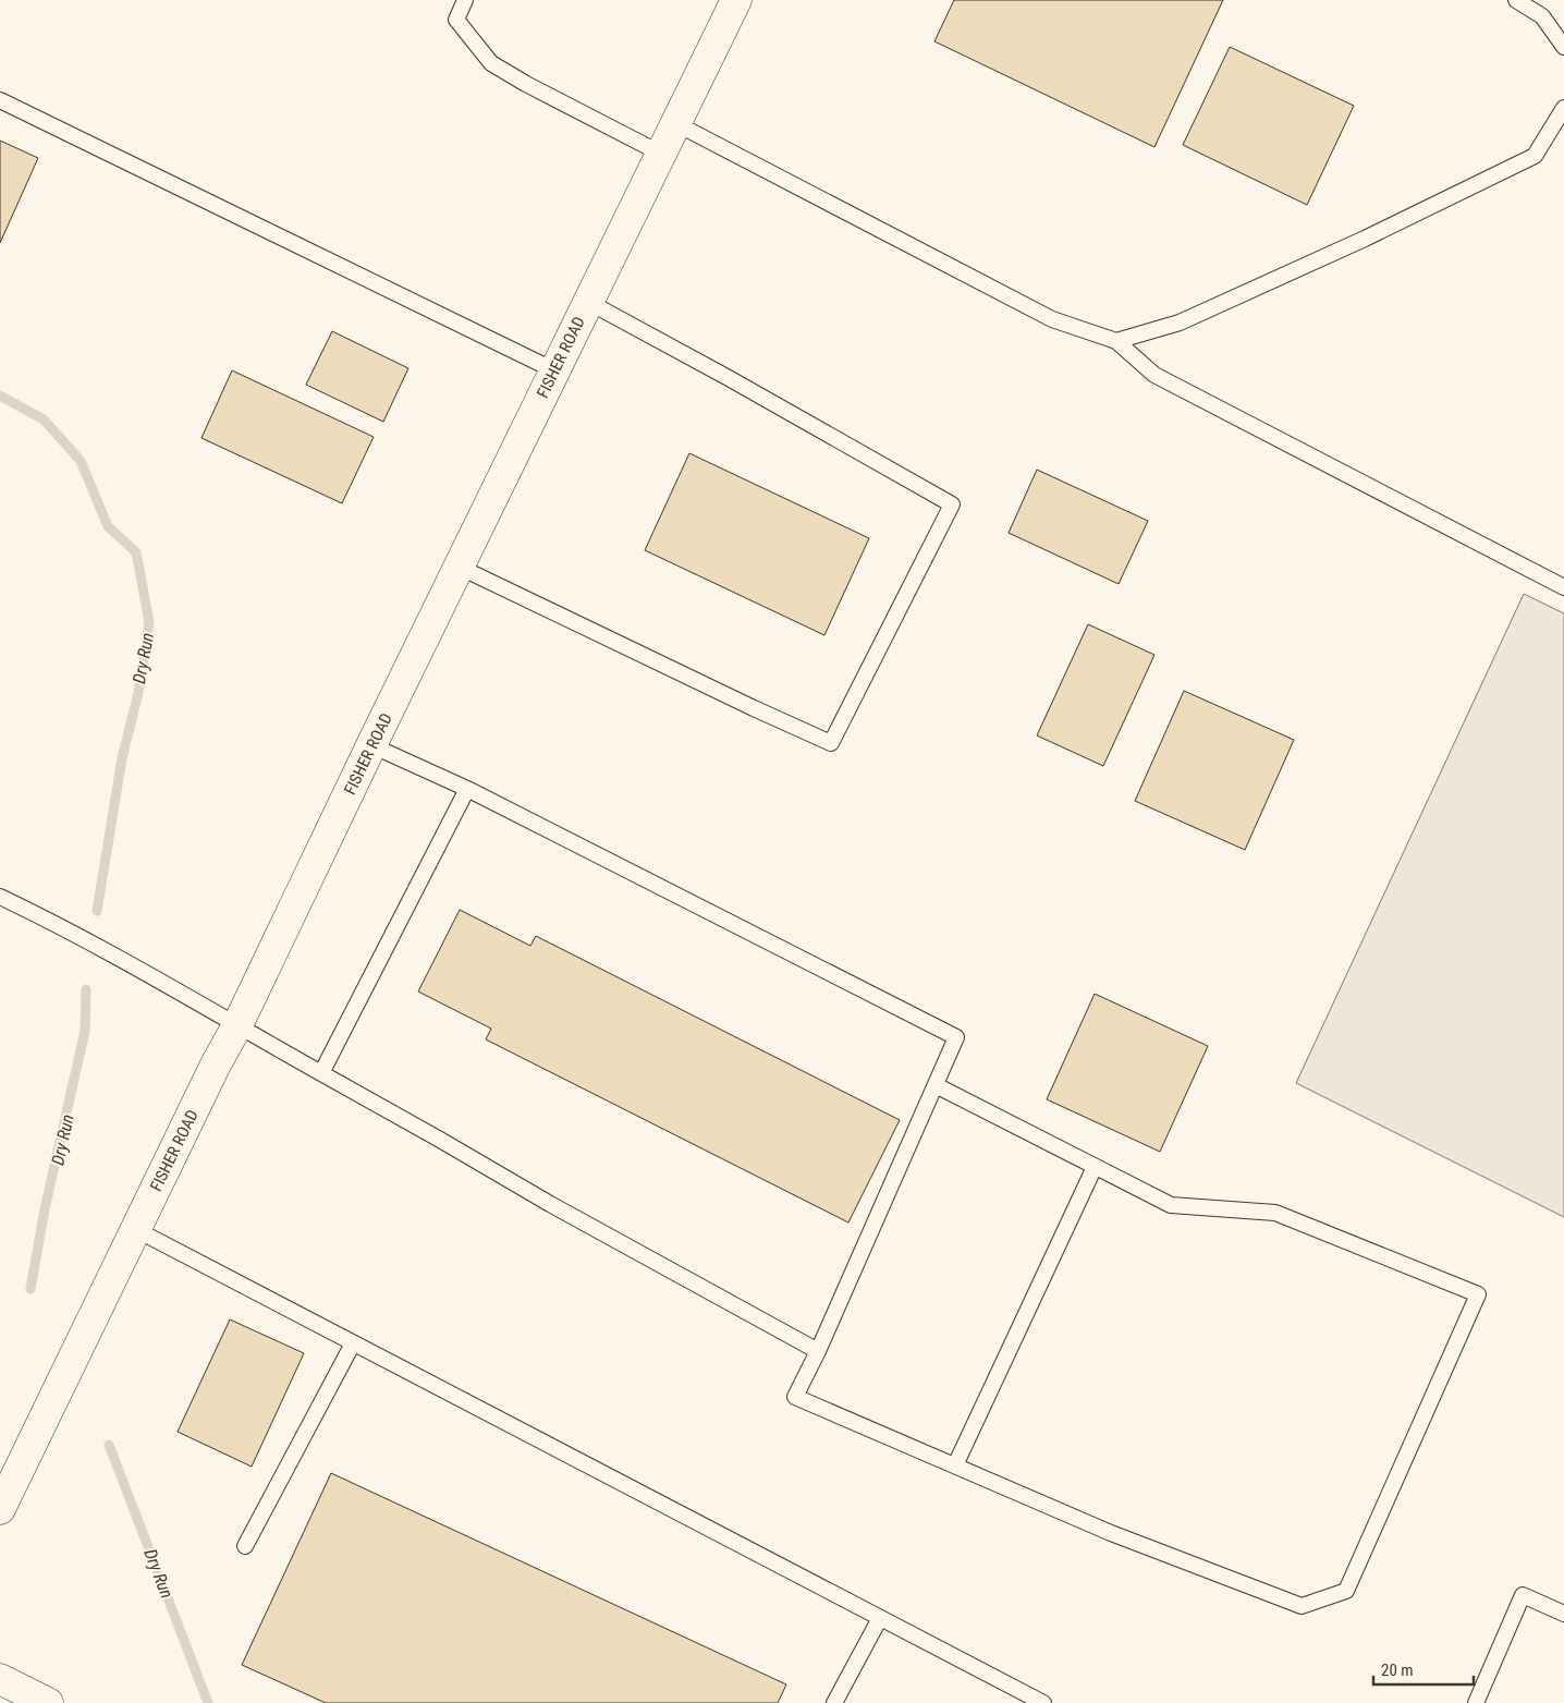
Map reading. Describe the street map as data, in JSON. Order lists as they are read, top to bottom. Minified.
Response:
{"streets":{"main road":["FISHER ROAD"]},"water":["Dry Run"],"scale_bar":"20 m"}
